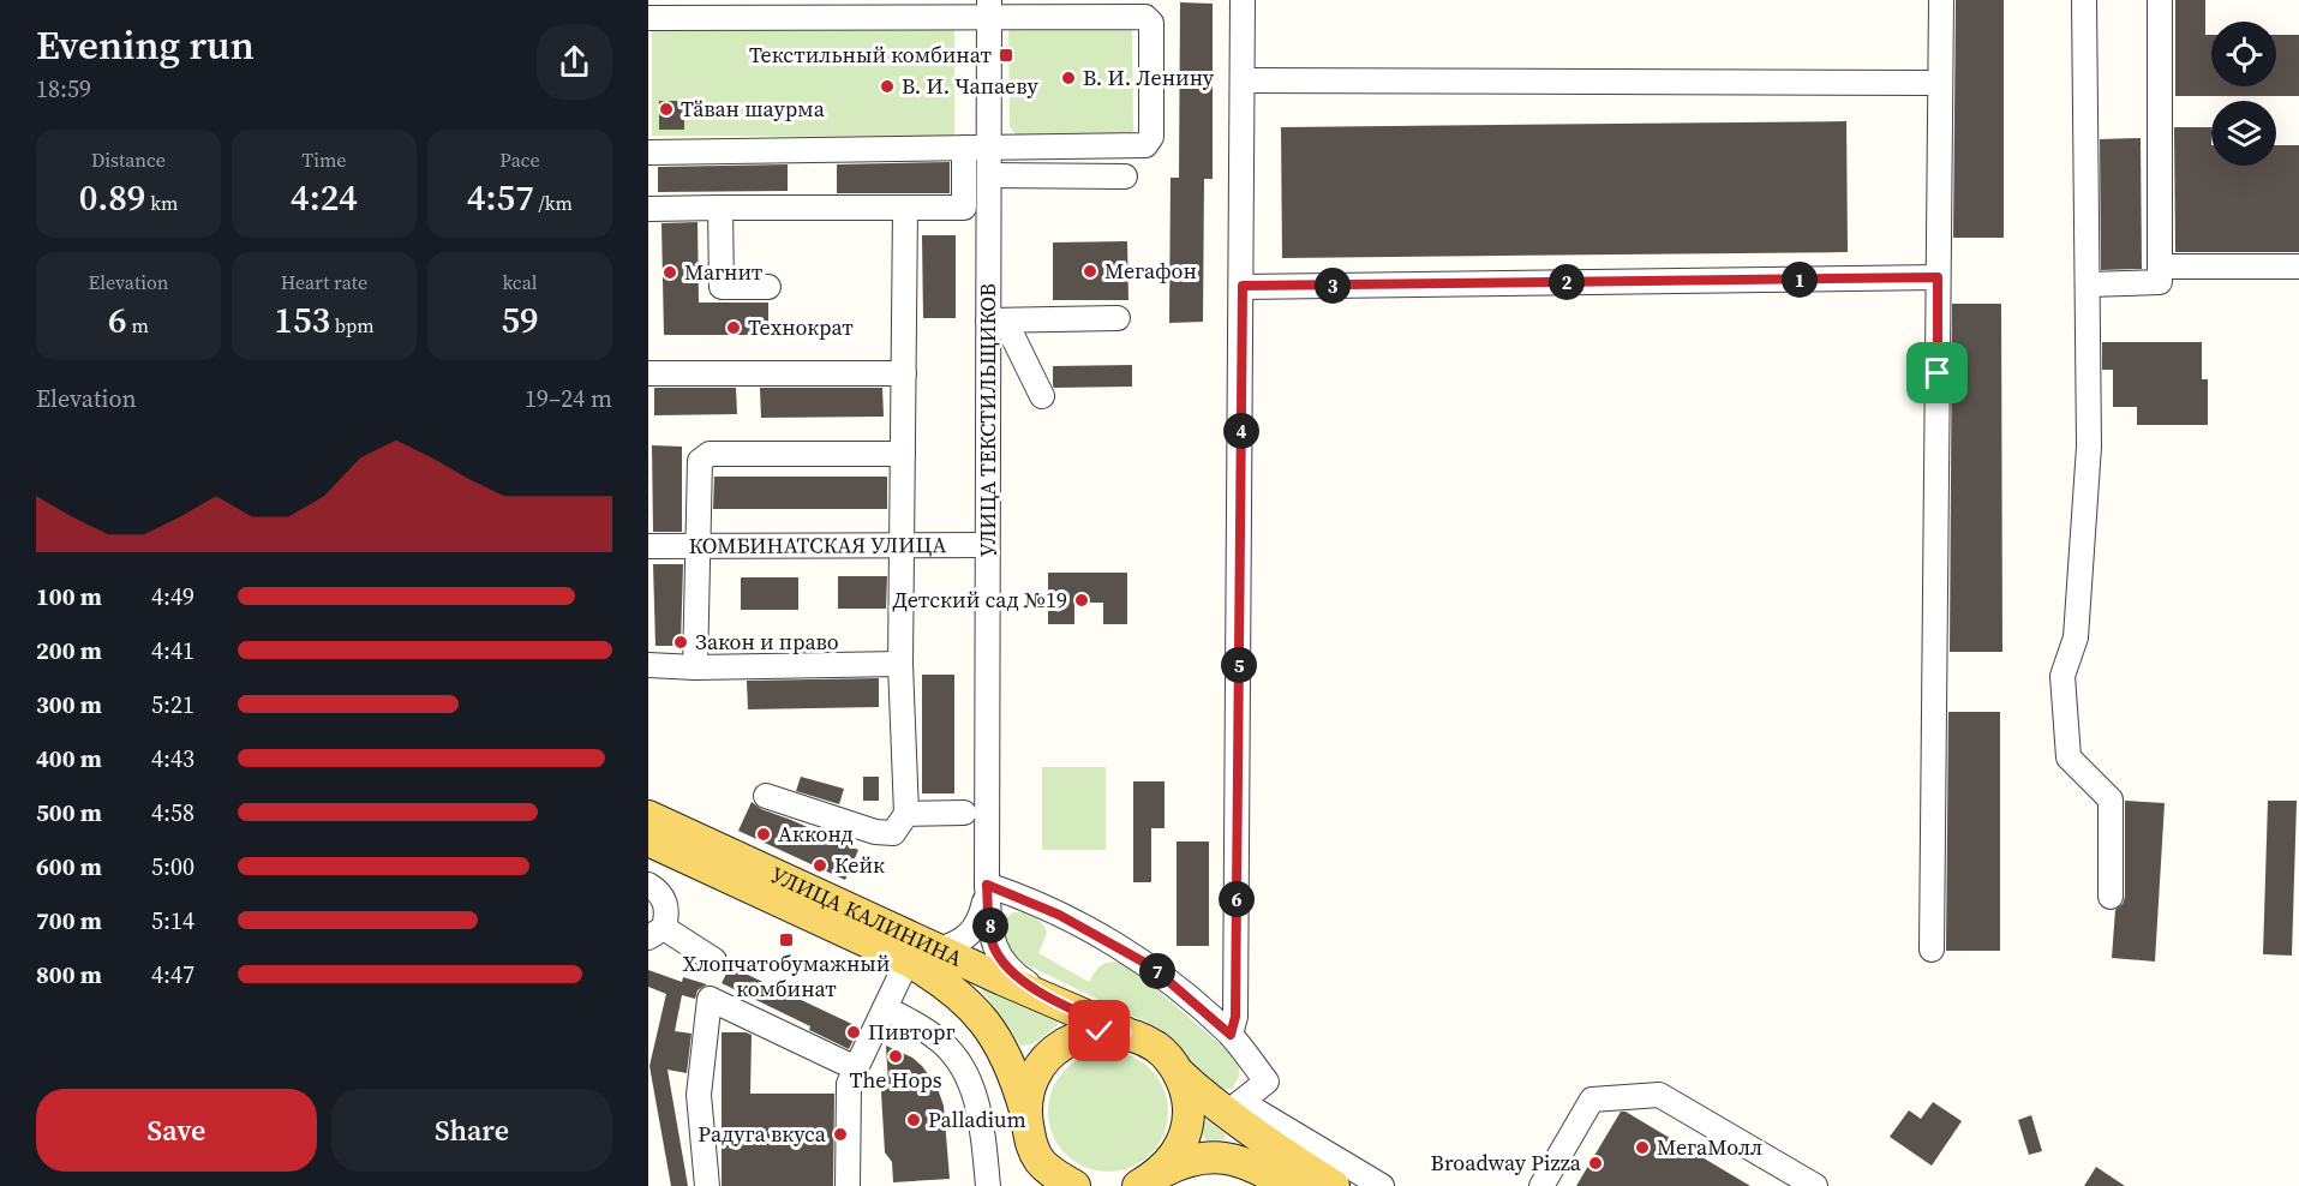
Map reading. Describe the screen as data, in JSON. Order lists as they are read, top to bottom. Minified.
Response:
{"streets":{"main road":["УЛИЦА КАЛИНИНА"],"street":["УЛИЦА ТЕКСТИЛЬЩИКОВ","КОМБИНАТСКАЯ УЛИЦА"]},"crossings":[["УЛИЦА ТЕКСТИЛЬЩИКОВ","КОМБИНАТСКАЯ УЛИЦА"],["УЛИЦА ТЕКСТИЛЬЩИКОВ","УЛИЦА КАЛИНИНА"]],"places":{"transit":["Текстильный комбинат","Хлопчатобумажный комбинат"],"other":["В. И. Ленину","В. И. Чапаеву","Тӑван шаурма","Мегафон","Магнит","Технократ","Детский сад №19","Закон и право","Акконд","Кейк","Пивторг","The Hops","Palladium","Радуга вкуса","МегаМолл","Broadway Pizza"]},"page":{"heading":["Evening run","18:59"],"stats":[["Distance","0.89 km"],["Time","4:24"],["Pace","4:57 /km"],["Elevation","6 m"],["Heart rate","153 bpm"],["kcal","59"]],"pins":["1","2","3","4","5","6","8","7"],"chart":["Elevation","19–24 m"],"list":[{"name":"100 m","note":"4:49"},{"name":"200 m","note":"4:41"},{"name":"300 m","note":"5:21"},{"name":"400 m","note":"4:43"},{"name":"500 m","note":"4:58"},{"name":"600 m","note":"5:00"},{"name":"700 m","note":"5:14"},{"name":"800 m","note":"4:47"}],"buttons":["Save","Share"]}}
